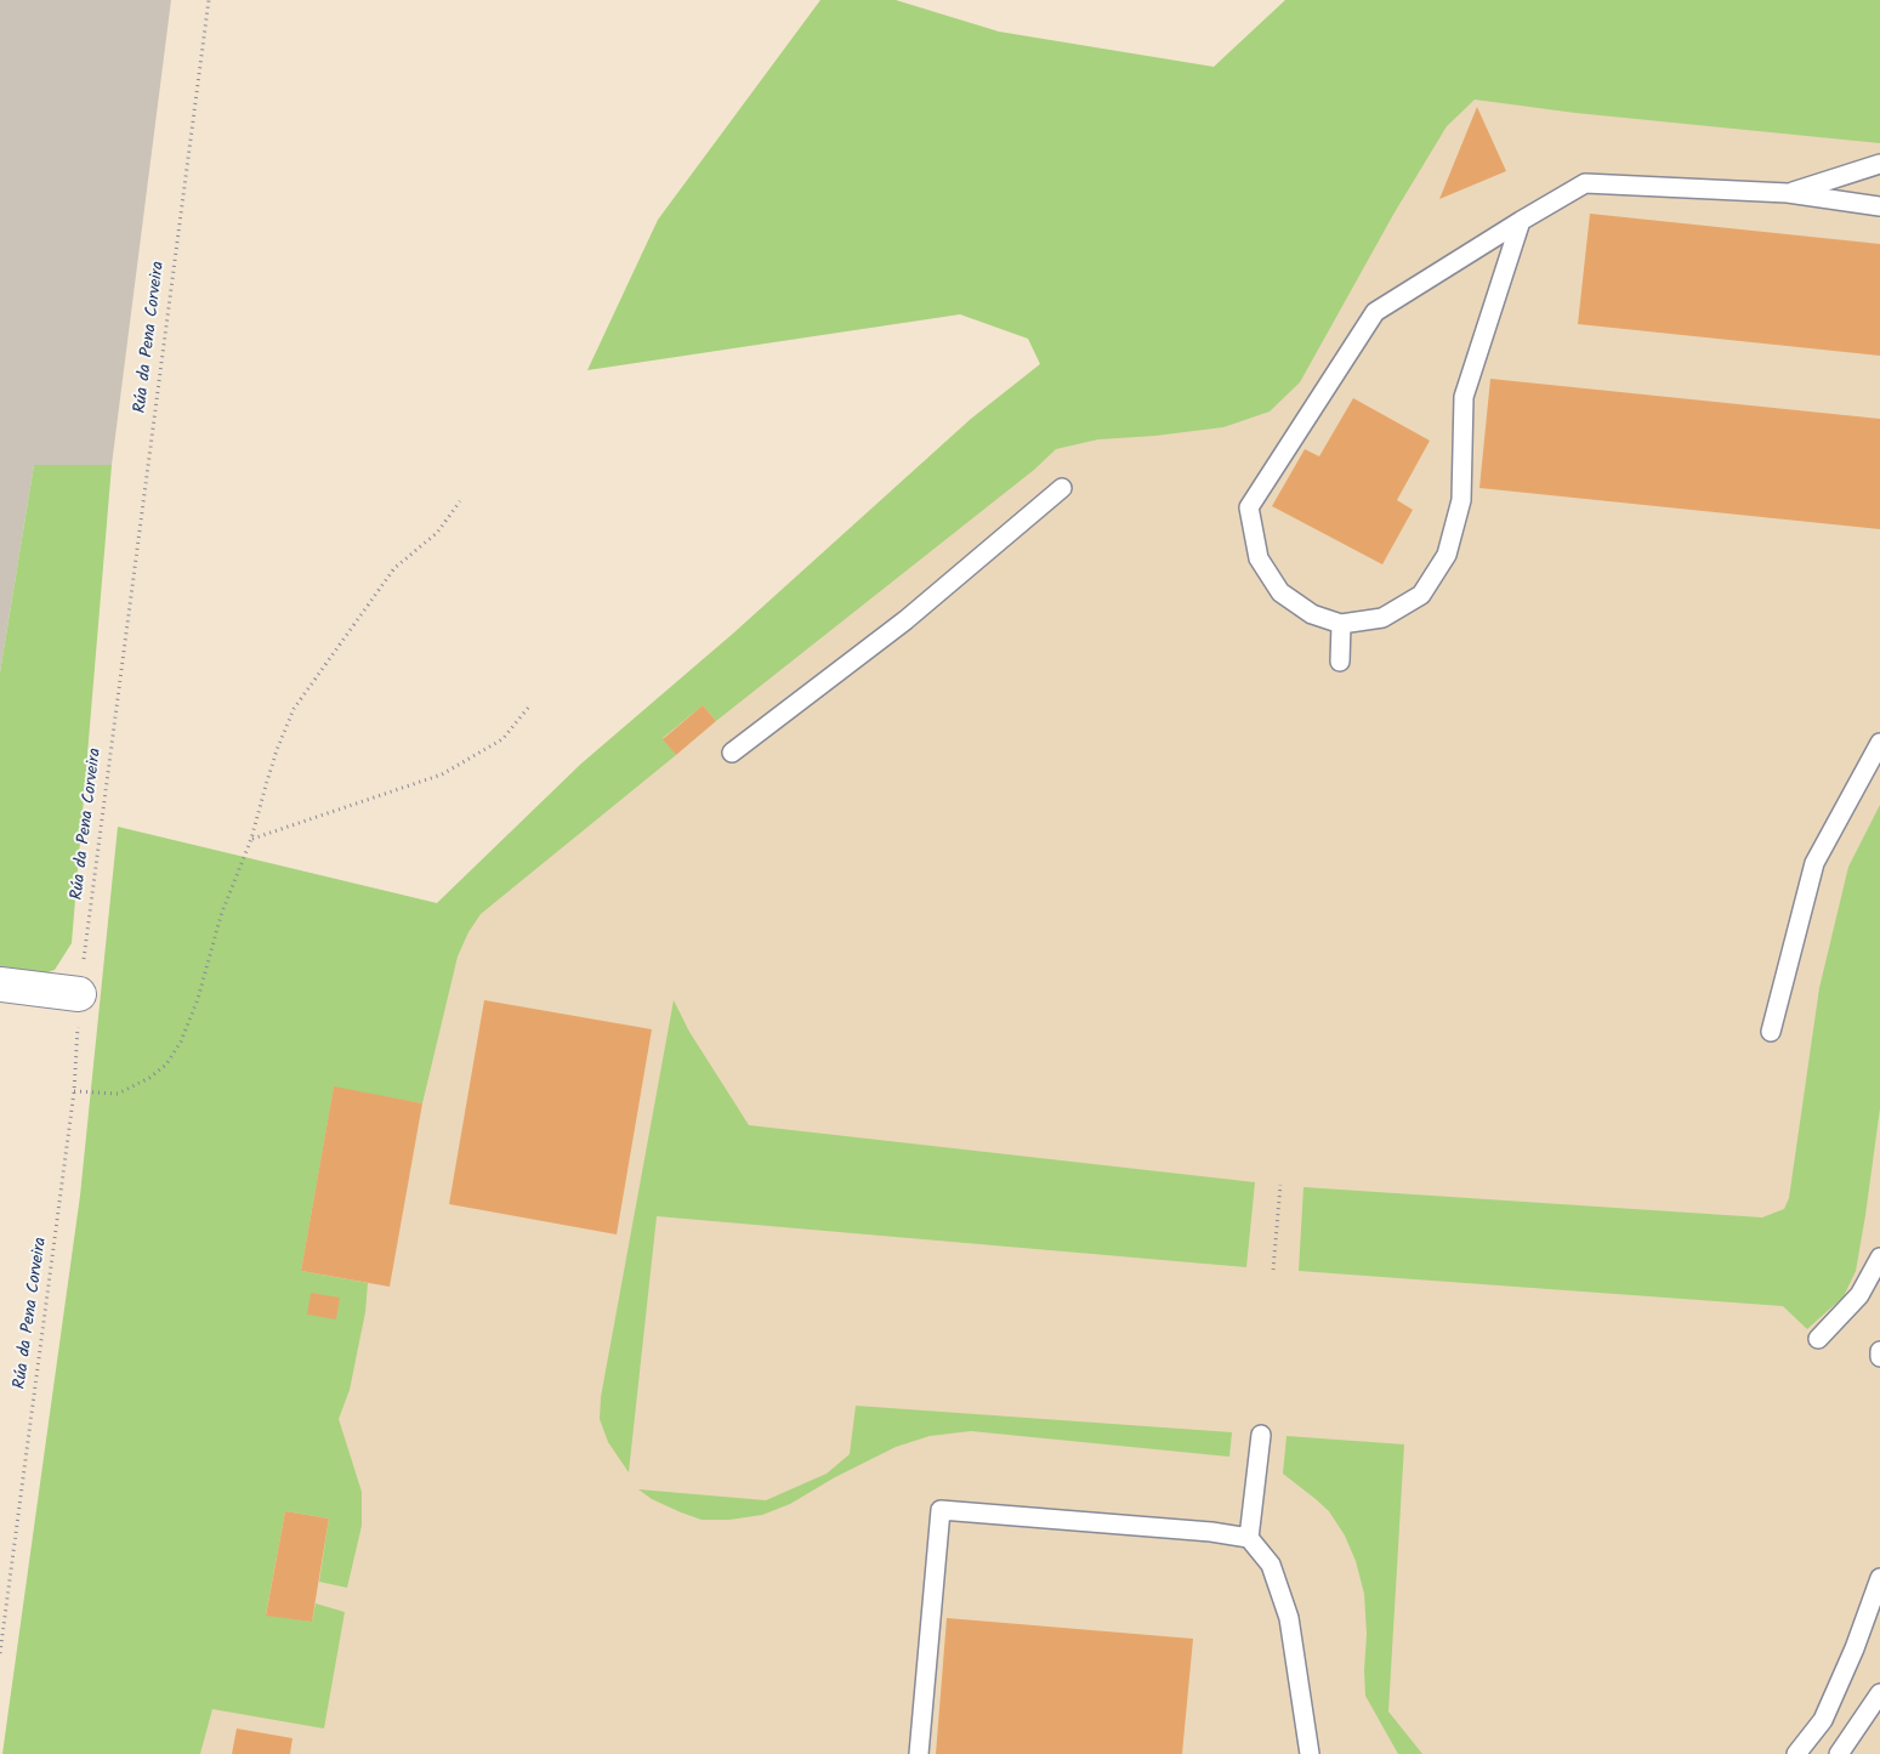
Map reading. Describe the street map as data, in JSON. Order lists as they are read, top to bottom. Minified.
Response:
{"streets":{"path":["Rúa da Pena Corveira"]}}
